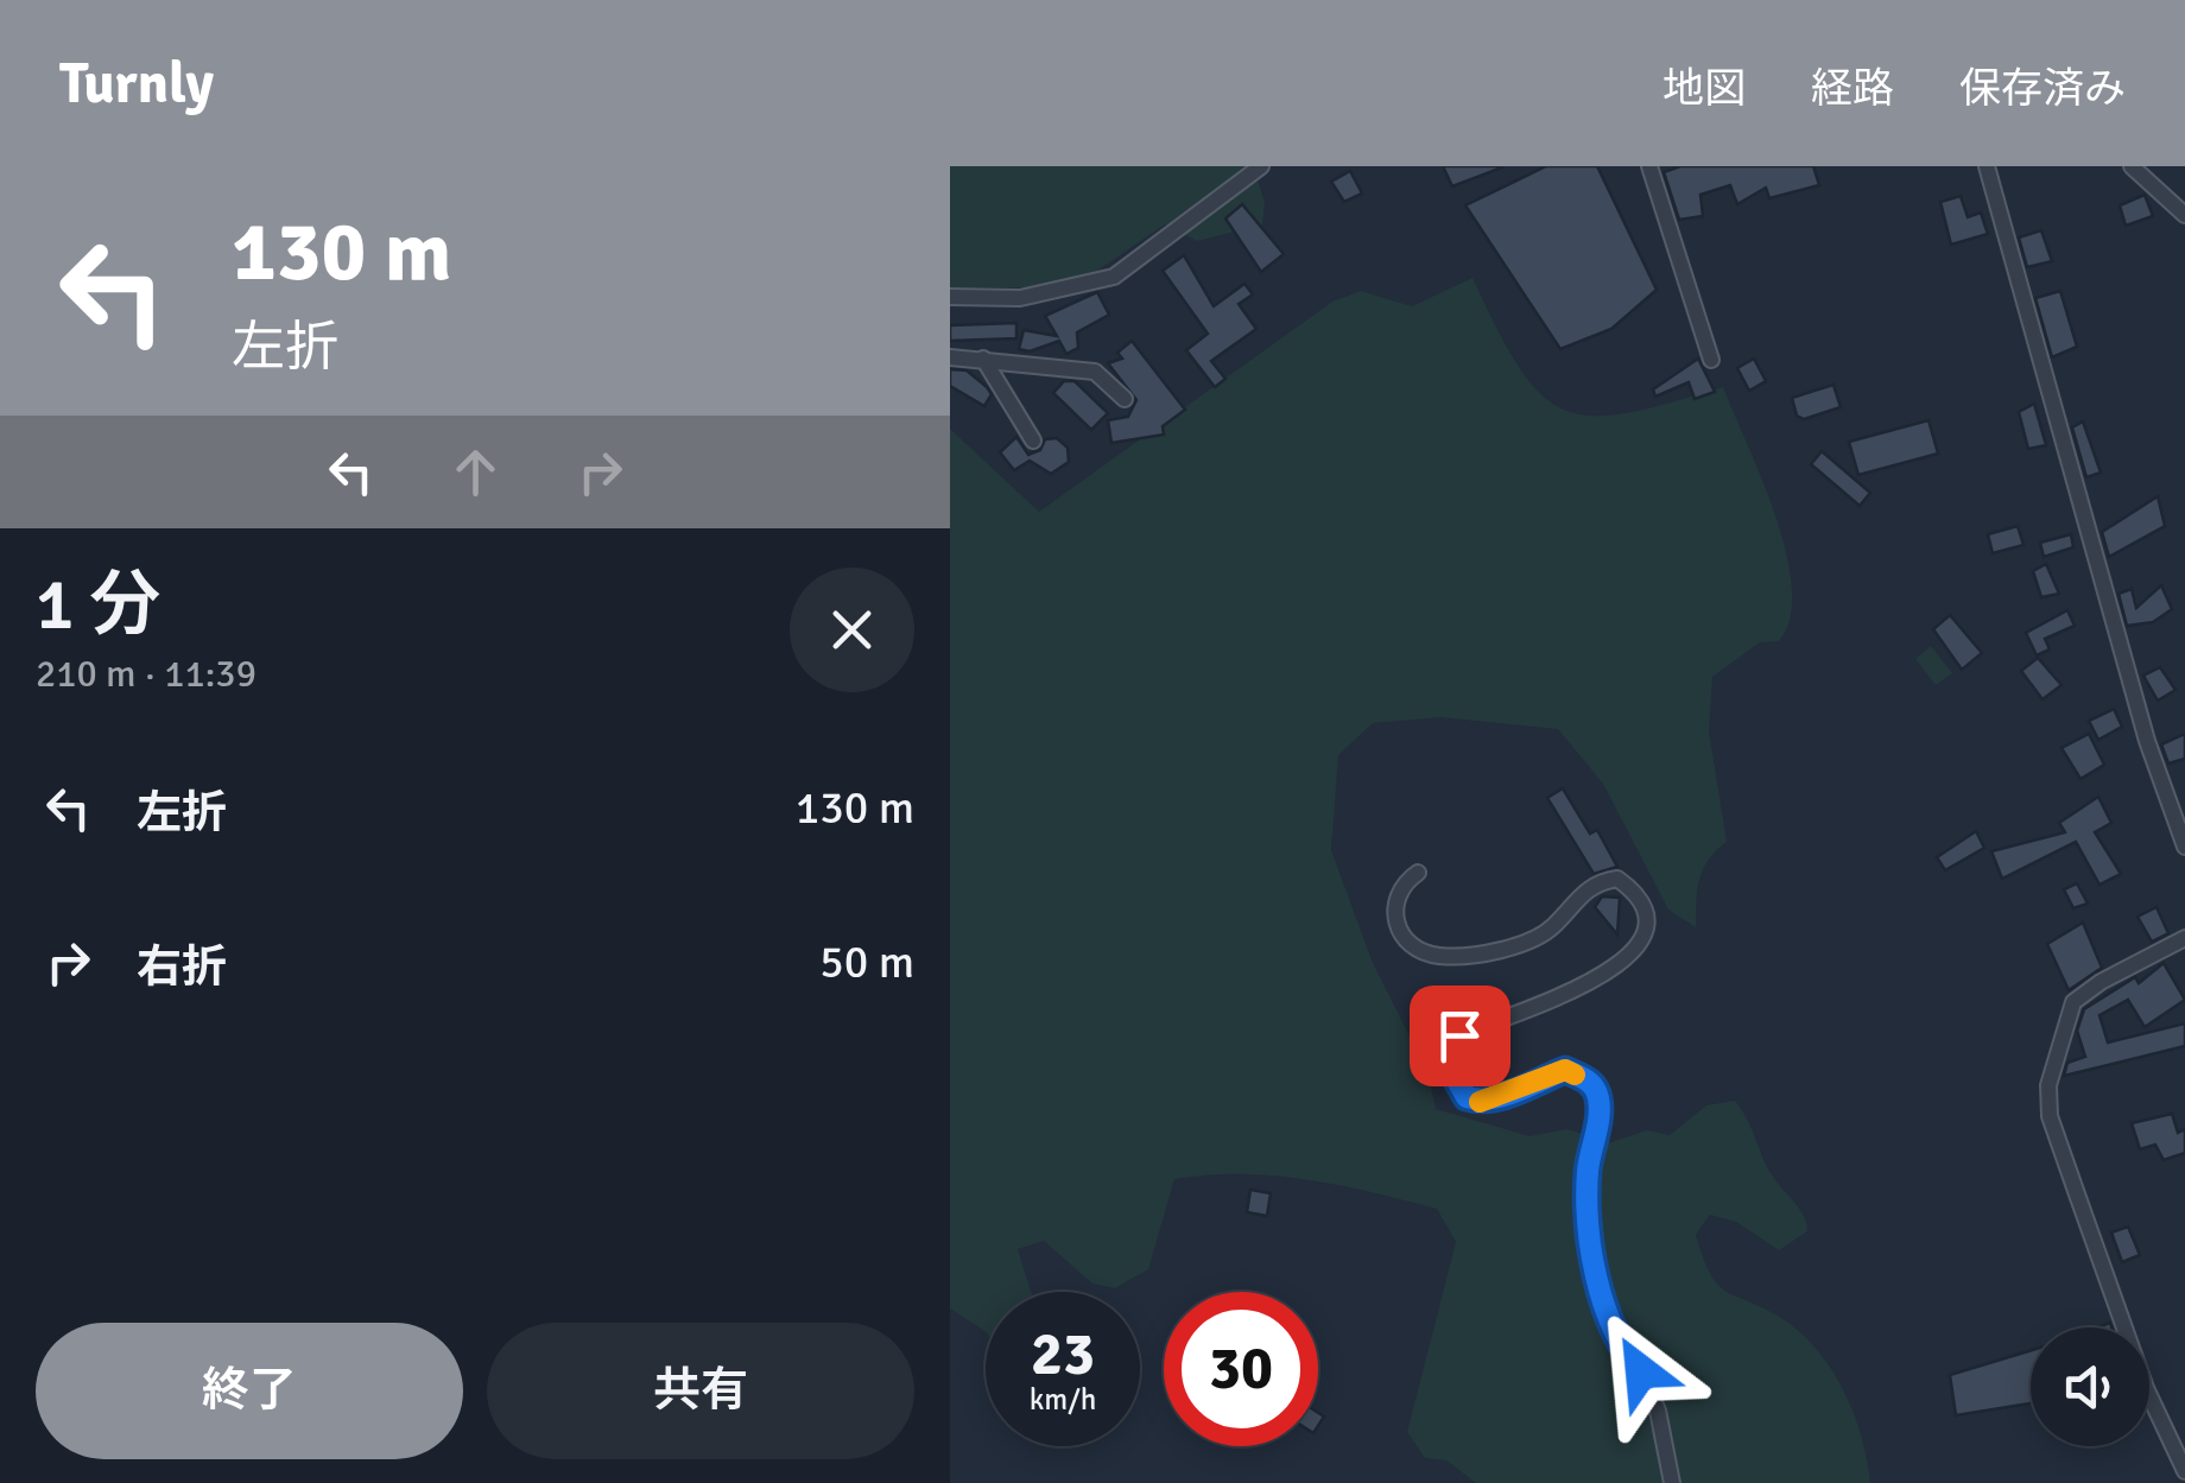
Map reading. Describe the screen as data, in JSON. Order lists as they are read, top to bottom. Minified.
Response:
{"page":{"header":"Turnly","nav":["地図","経路","保存済み"],"turn":["130 m","左折"],"heading":["1 分","210 m · 11:39"],"list":[{"name":"左折","value":"130 m"},{"name":"右折","value":"50 m"}],"speed":"23 km/h","limit":"30","buttons":["終了","共有"]}}
